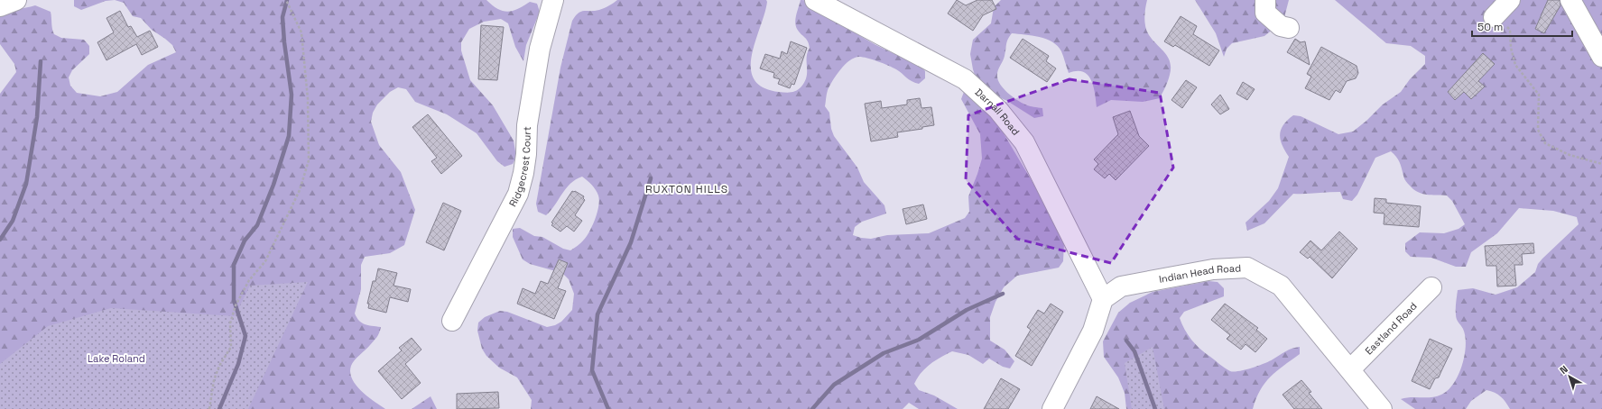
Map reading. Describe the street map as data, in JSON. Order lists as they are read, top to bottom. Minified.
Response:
{"streets":{"street":["Darnall Road","Ridgecrest Court","Indian Head Road","Eastland Road"]},"crossings":[["Darnall Road","Indian Head Road"],["Indian Head Road","Eastland Road"]],"districts":["RUXTON HILLS"],"parks":["Lake Roland"],"scale_bar":"50 m","north":"top left"}
